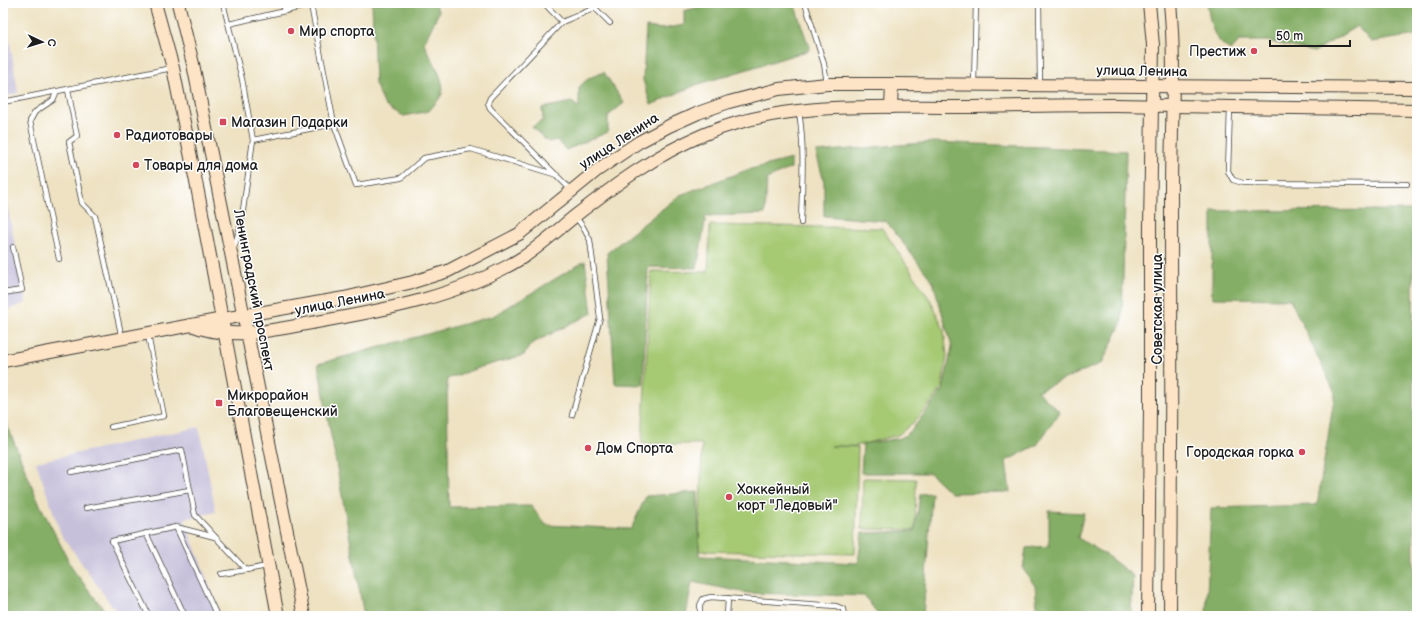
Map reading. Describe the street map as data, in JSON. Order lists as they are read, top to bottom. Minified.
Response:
{"streets":{"street":["улица Ленина","Ленинградский проспект","Советская улица"]},"crossings":[["улица Ленина","Ленинградский проспект"],["улица Ленина","Советская улица"]],"places":{"other":["Мир спорта","Престиж","Радиотовары","Товары для дома","Дом Спорта","Городская горка","Хоккейный корт \"Ледовый\""],"transit":["Магазин Подарки","Микрорайон Благовещенский"]},"scale_bar":"50 m","north":"right"}
